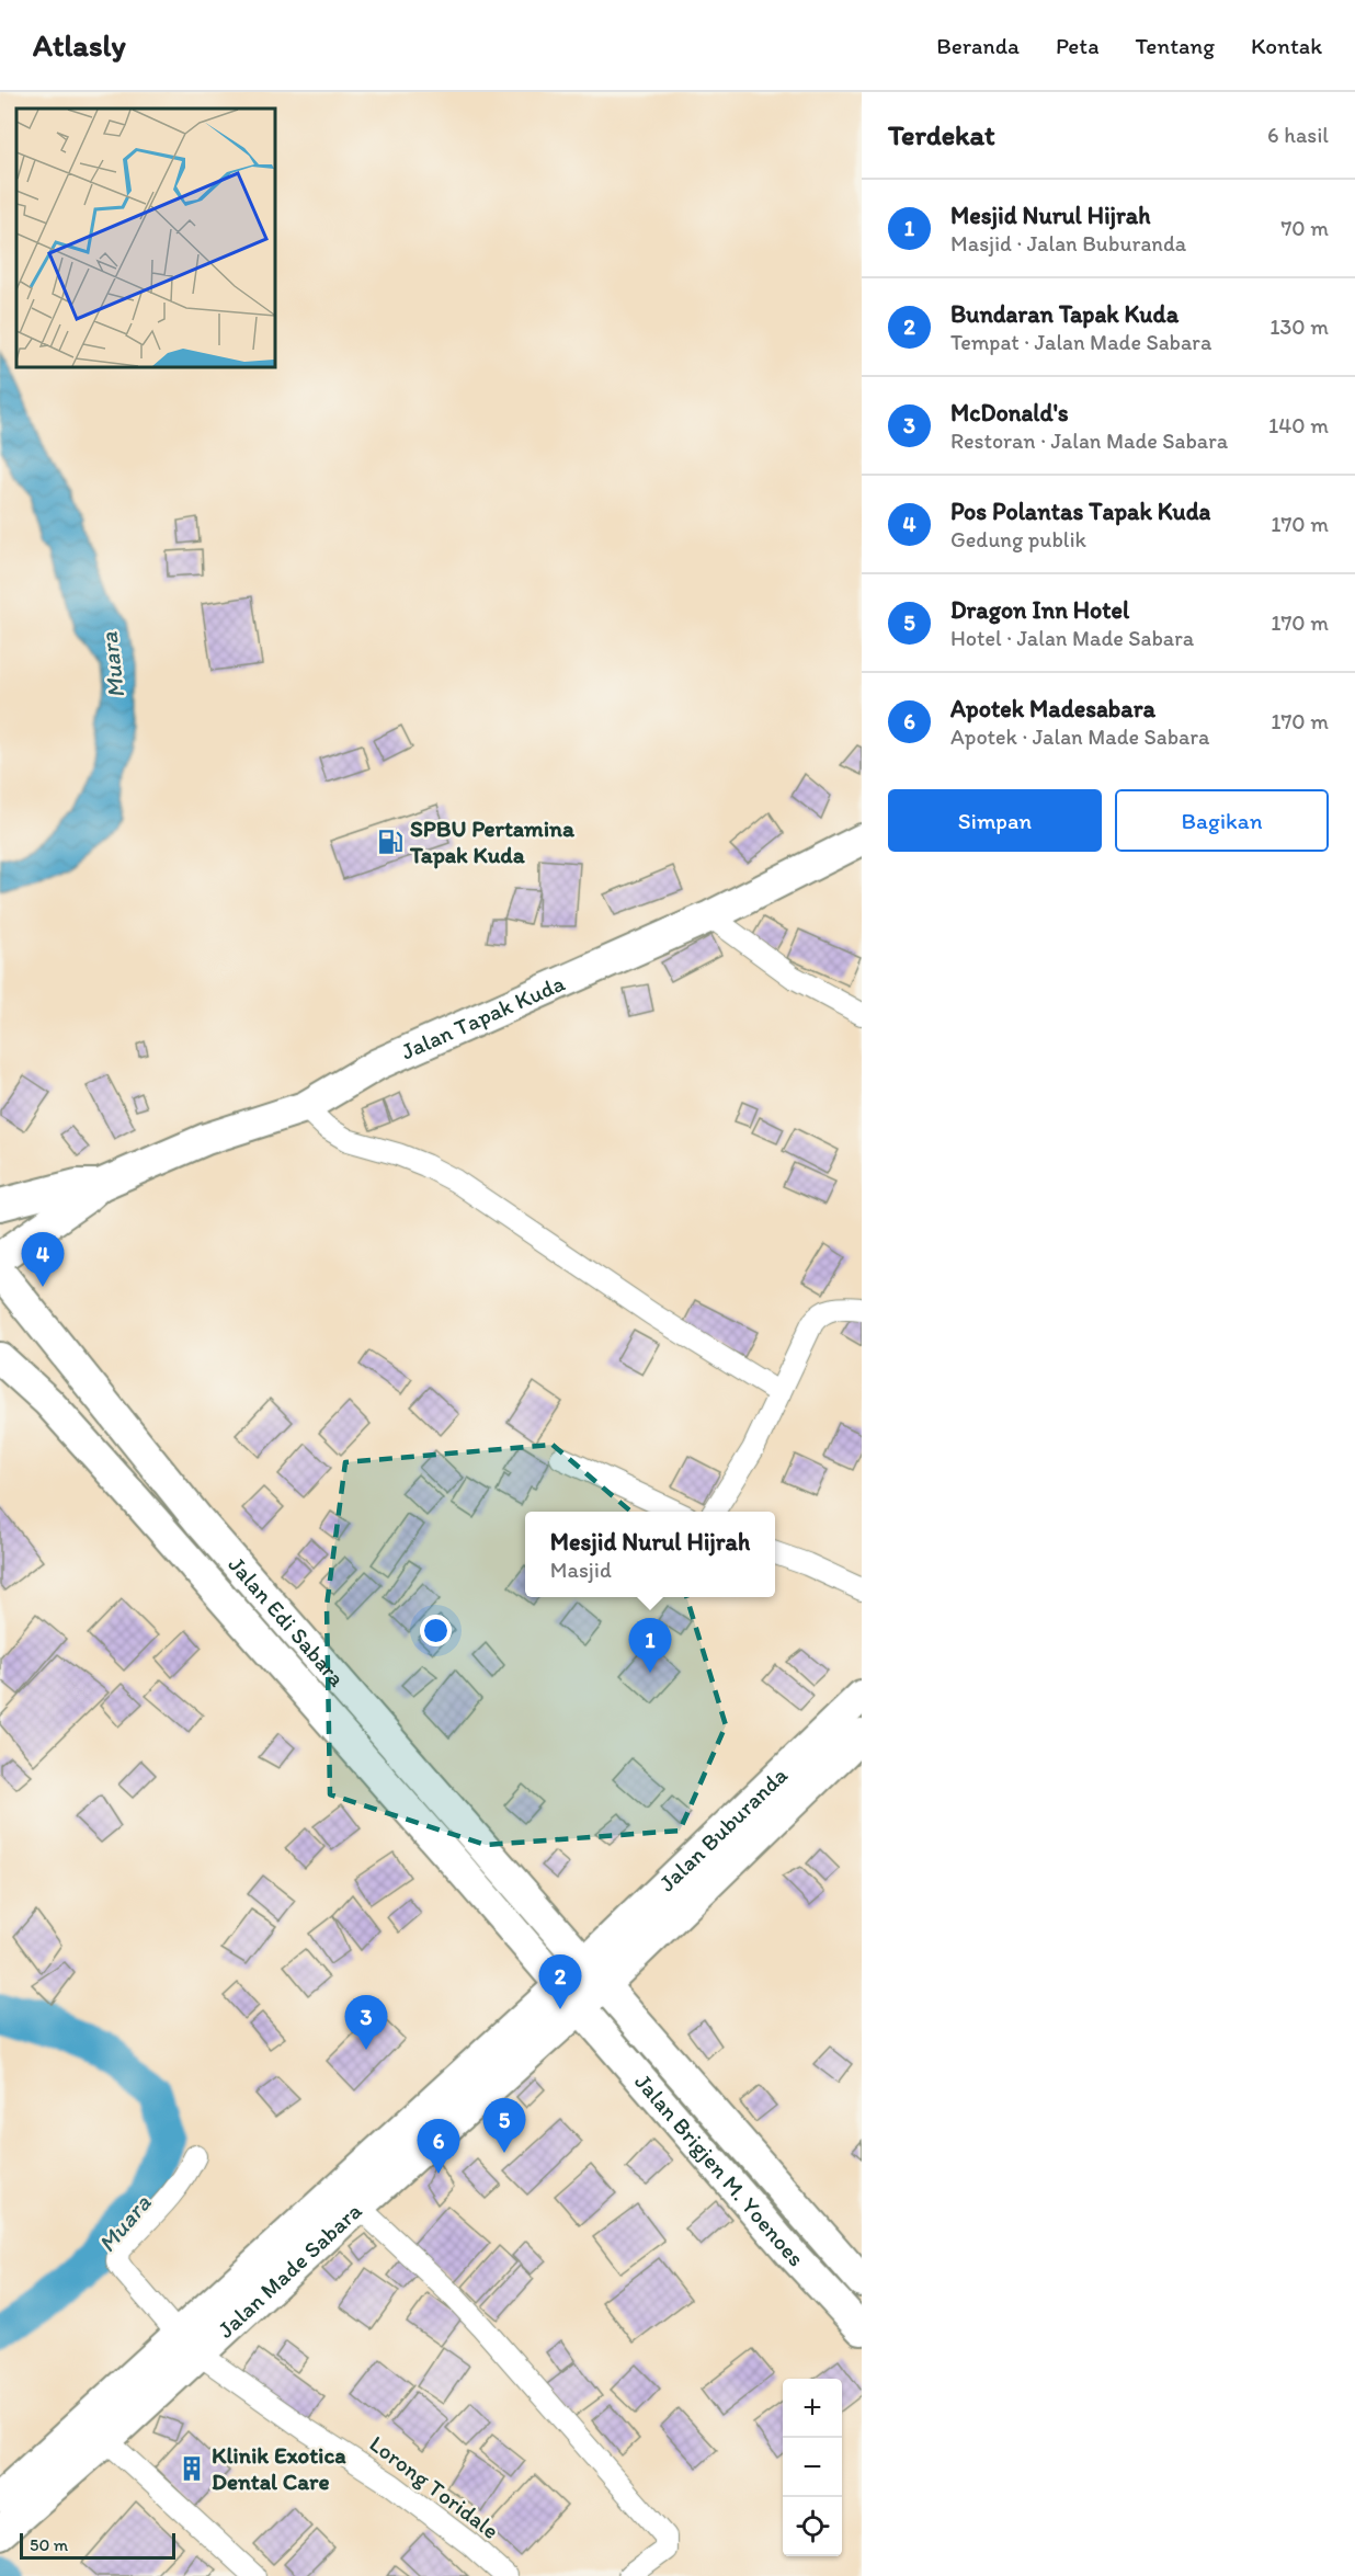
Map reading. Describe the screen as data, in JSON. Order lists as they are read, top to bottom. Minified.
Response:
{"streets":{"street":["Jalan Tapak Kuda","Jalan Edi Sabara","Jalan Buburanda","Jalan Brigjen M. Yoenoes","Jalan Made Sabara","Lorong Toridale"]},"crossings":[["Jalan Edi Sabara","Jalan Buburanda"],["Jalan Edi Sabara","Jalan Brigjen M. Yoenoes"],["Jalan Edi Sabara","Jalan Made Sabara"],["Jalan Buburanda","Jalan Brigjen M. Yoenoes"],["Jalan Brigjen M. Yoenoes","Jalan Made Sabara"],["Jalan Made Sabara","Lorong Toridale"]],"water":["Muara"],"places":{"fuel station":["SPBU Pertamina Tapak Kuda"],"building":["Klinik Exotica Dental Care"]},"scale_bar":"50 m","page":{"header":"Atlasly","nav":["Beranda","Peta","Tentang","Kontak"],"heading":["Terdekat","6 hasil"],"list":[{"mark":"1","name":"Mesjid Nurul Hijrah","note":"Masjid · Jalan Buburanda","value":"70 m"},{"mark":"2","name":"Bundaran Tapak Kuda","note":"Tempat · Jalan Made Sabara","value":"130 m"},{"mark":"3","name":"McDonald's","note":"Restoran · Jalan Made Sabara","value":"140 m"},{"mark":"4","name":"Pos Polantas Tapak Kuda","note":"Gedung publik","value":"170 m"},{"mark":"5","name":"Dragon Inn Hotel","note":"Hotel · Jalan Made Sabara","value":"170 m"},{"mark":"6","name":"Apotek Madesabara","note":"Apotek · Jalan Made Sabara","value":"170 m"}],"buttons":["Simpan","Bagikan"],"pins":["4","1","2","3","5","6"],"popup":["Mesjid Nurul Hijrah","Masjid"],"map_buttons":["+","−"],"scale":"50 m"}}
